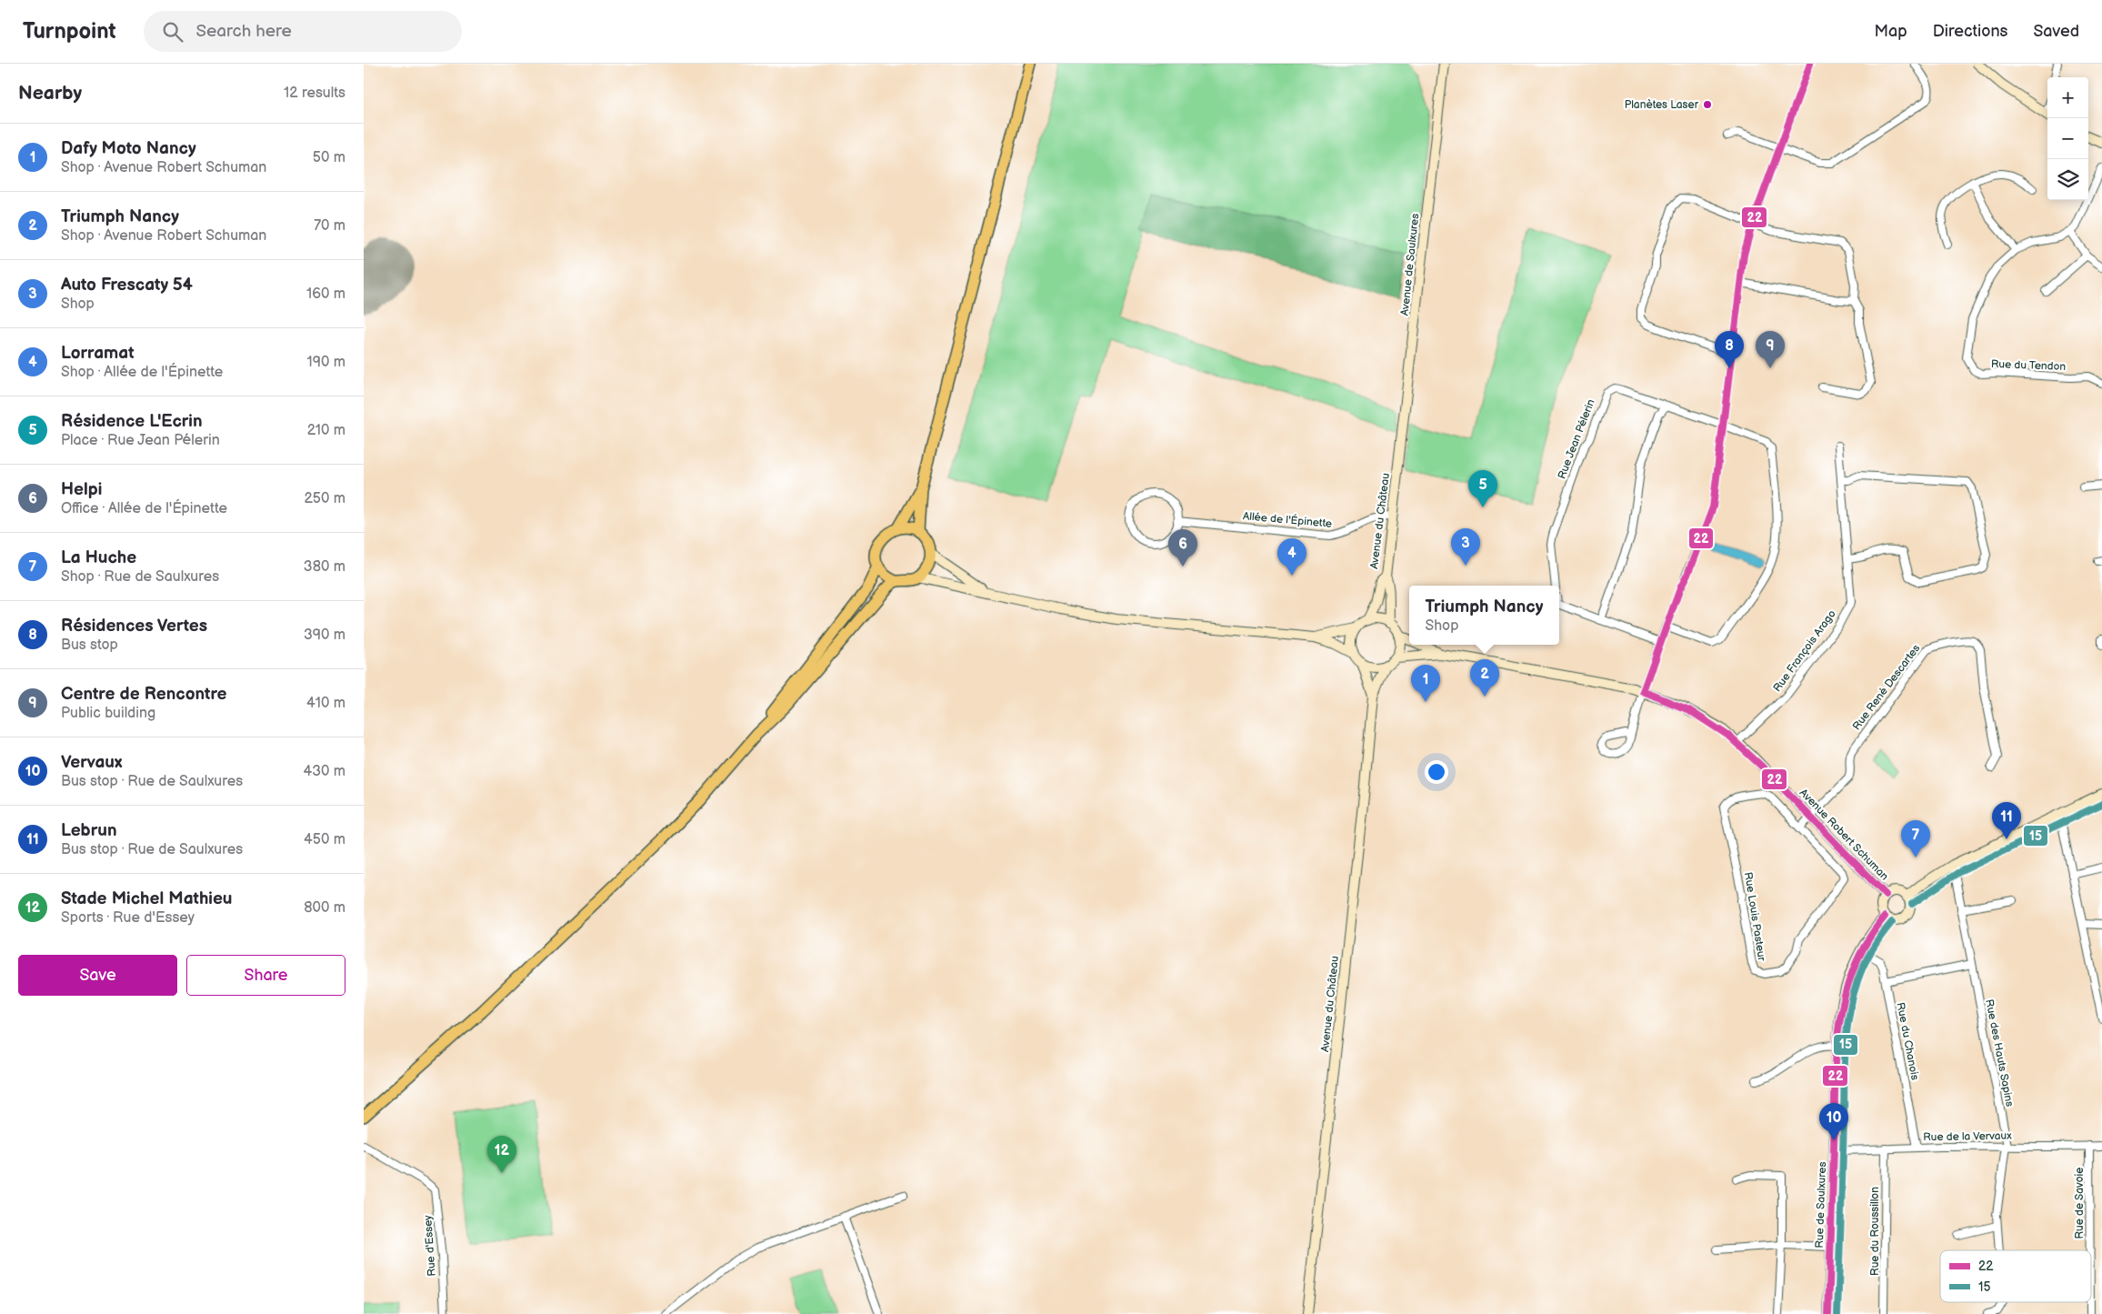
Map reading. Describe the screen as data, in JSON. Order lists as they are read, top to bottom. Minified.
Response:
{"streets":{"street":["Avenue de Saulxures","Rue du Tendon","Rue Jean Pélerin","Allée de l'Épinette","Avenue du Château","Rue François Arago","Rue René Descartes","Avenue Robert Schuman","Rue Louis Pasteur","Rue du Chanois","Rue des Hauts Sapins","Rue de la Vervaux","Rue de Savoie","Rue de Saulxures","Rue du Roussillon","Rue d'Essey"]},"crossings":[["Avenue de Saulxures","Avenue du Château"],["Allée de l'Épinette","Avenue du Château"],["Avenue du Château","Avenue Robert Schuman"],["Rue François Arago","Avenue Robert Schuman"],["Rue René Descartes","Avenue Robert Schuman"],["Avenue Robert Schuman","Rue de Saulxures"],["Rue du Chanois","Rue de la Vervaux"],["Rue du Chanois","Rue de Saulxures"],["Rue des Hauts Sapins","Rue de la Vervaux"],["Rue de la Vervaux","Rue de Savoie"],["Rue de la Vervaux","Rue de Saulxures"],["Rue de la Vervaux","Rue du Roussillon"]],"places":["Planètes Laser"],"lines":["transit line 22","transit line 15"],"legend":["22","15"],"page":{"header":"Turnpoint","search":"Search here","nav":["Map","Directions","Saved"],"heading":["Nearby","12 results"],"map_buttons":["+","−"],"list":[{"mark":"1","name":"Dafy Moto Nancy","note":"Shop · Avenue Robert Schuman","value":"50 m"},{"mark":"2","name":"Triumph Nancy","note":"Shop · Avenue Robert Schuman","value":"70 m"},{"mark":"3","name":"Auto Frescaty 54","note":"Shop","value":"160 m"},{"mark":"4","name":"Lorramat","note":"Shop · Allée de l'Épinette","value":"190 m"},{"mark":"5","name":"Résidence L'Ecrin","note":"Place · Rue Jean Pélerin","value":"210 m"},{"mark":"6","name":"Helpi","note":"Office · Allée de l'Épinette","value":"250 m"},{"mark":"7","name":"La Huche","note":"Shop · Rue de Saulxures","value":"380 m"},{"mark":"8","name":"Résidences Vertes","note":"Bus stop","value":"390 m"},{"mark":"9","name":"Centre de Rencontre","note":"Public building","value":"410 m"},{"mark":"10","name":"Vervaux","note":"Bus stop · Rue de Saulxures","value":"430 m"},{"mark":"11","name":"Lebrun","note":"Bus stop · Rue de Saulxures","value":"450 m"},{"mark":"12","name":"Stade Michel Mathieu","note":"Sports · Rue d'Essey","value":"800 m"}],"pins":["8","9","5","3","6","4","2","1","11","7","10","12"],"popup":["Triumph Nancy","Shop"],"buttons":["Save","Share"]}}
